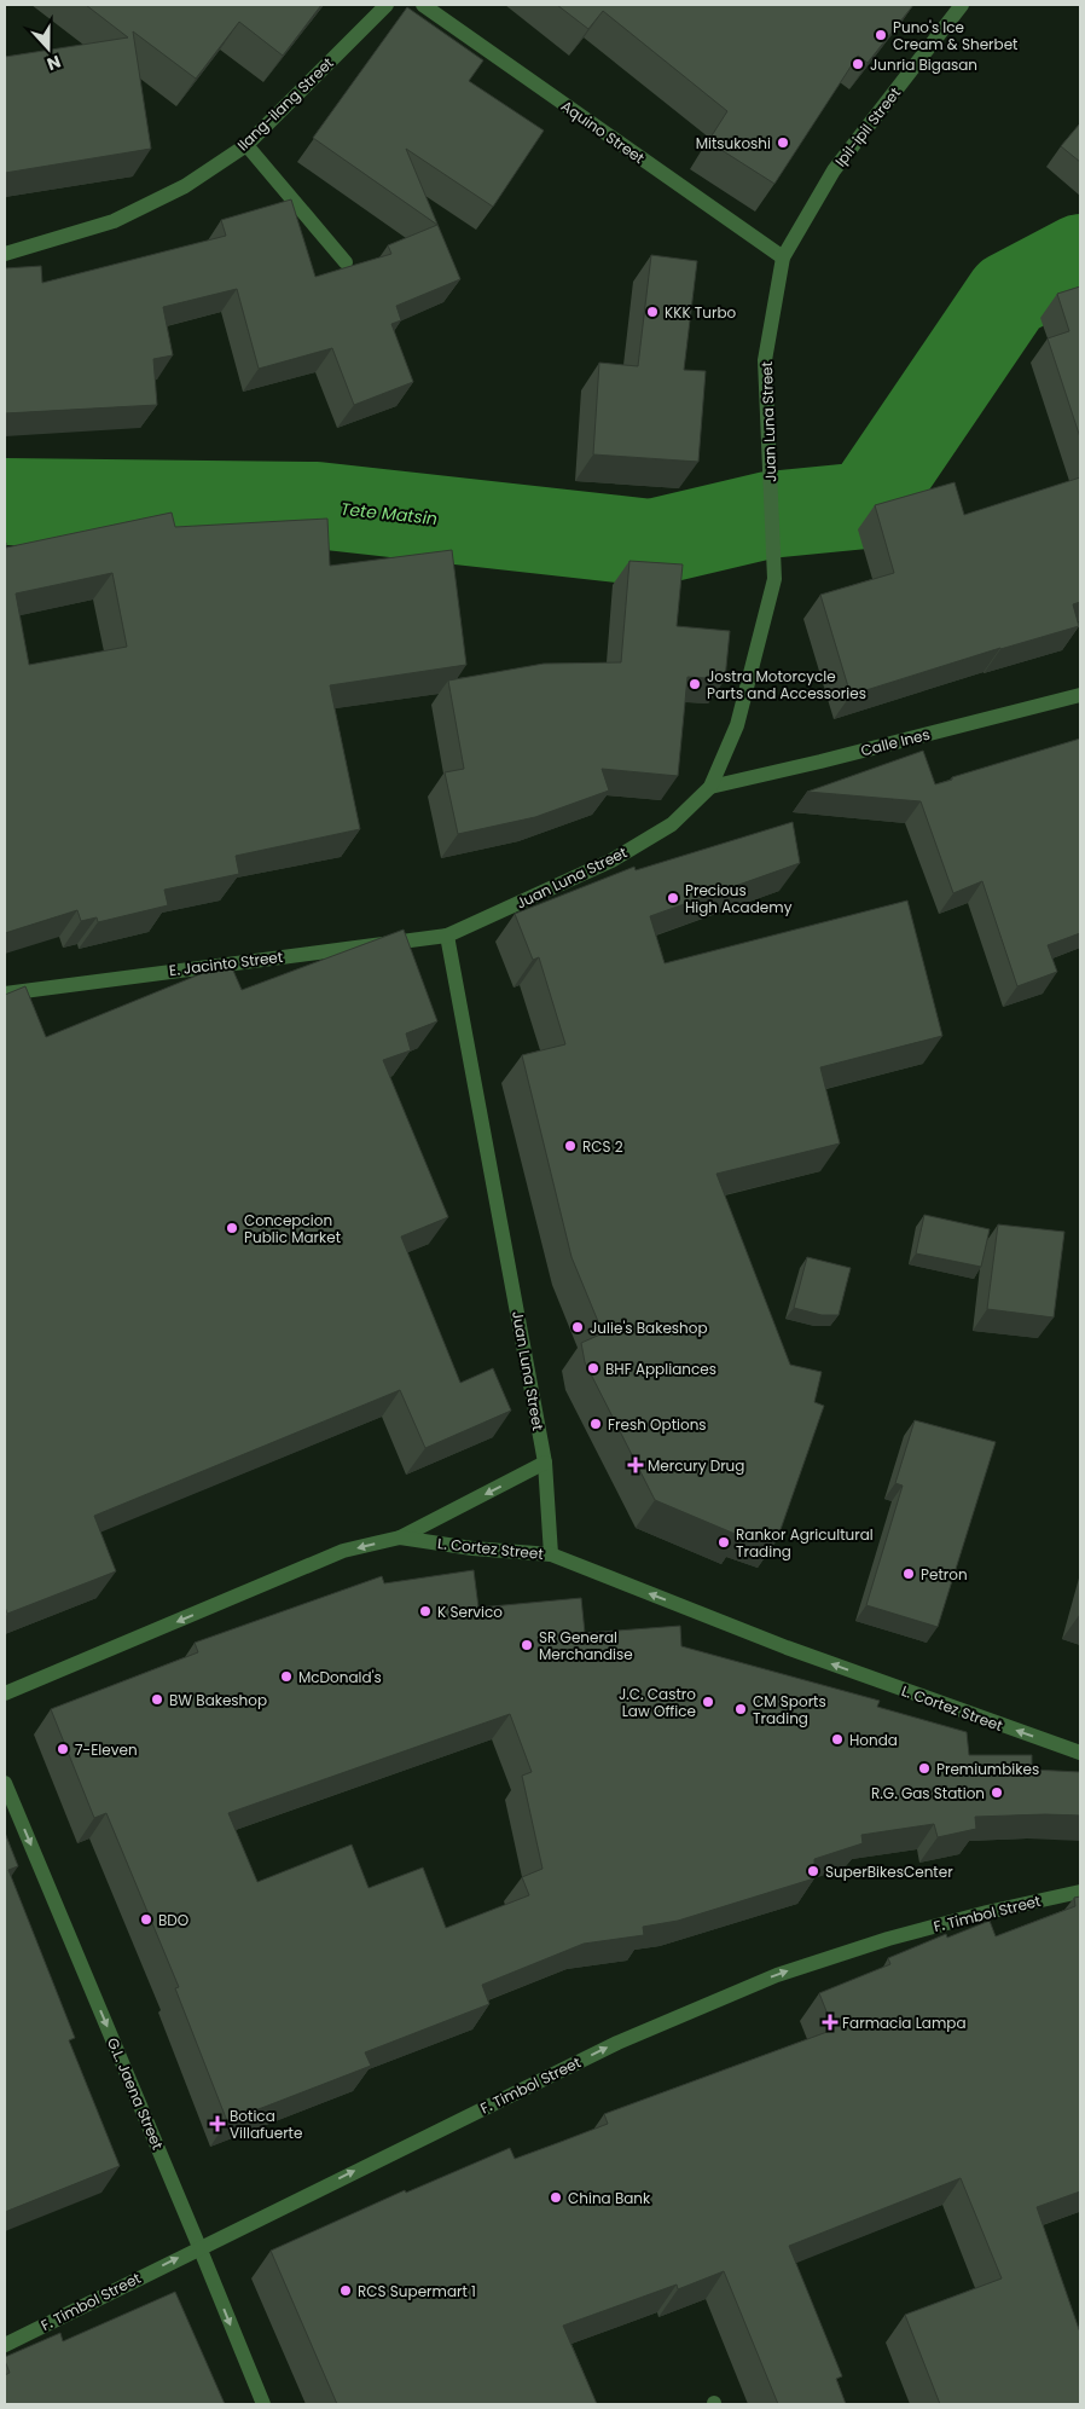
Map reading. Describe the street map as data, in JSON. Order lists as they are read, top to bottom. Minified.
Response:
{"streets":{"street":["Ilang-ilang Street","Ipil-ipil Street","Aquino Street","Juan Luna Street","Calle Ines","E. Jacinto Street","L. Cortez Street","F. Timbol Street","G.L. Jaena Street"]},"crossings":[["Ipil-ipil Street","Aquino Street"],["Ipil-ipil Street","Juan Luna Street"],["Aquino Street","Juan Luna Street"],["Juan Luna Street","Calle Ines"],["Juan Luna Street","E. Jacinto Street"],["Juan Luna Street","L. Cortez Street"],["F. Timbol Street","G.L. Jaena Street"]],"one_way":["L. Cortez Street","F. Timbol Street","G.L. Jaena Street"],"water":["Tete Matsin"],"places":{"other":["Puno's Ice Cream & Sherbet","Junria Bigasan","Mitsukoshi","KKK Turbo","Jostra Motorcycle Parts and Accessories","Precious High Academy","RCS 2","Concepcion Public Market","Julie's Bakeshop","BHF Appliances","Fresh Options","Rankor Agricultural Trading","Petron","K Servico","SR General Merchandise","McDonald's","BW Bakeshop","J.C. Castro Law Office","CM Sports Trading","Honda","7-Eleven","Premiumbikes","R.G. Gas Station","SuperBikesCenter","BDO","China Bank","RCS Supermart 1"],"health":["Mercury Drug","Farmacia Lampa","Botica Villafuerte"]},"north":"bottom"}
